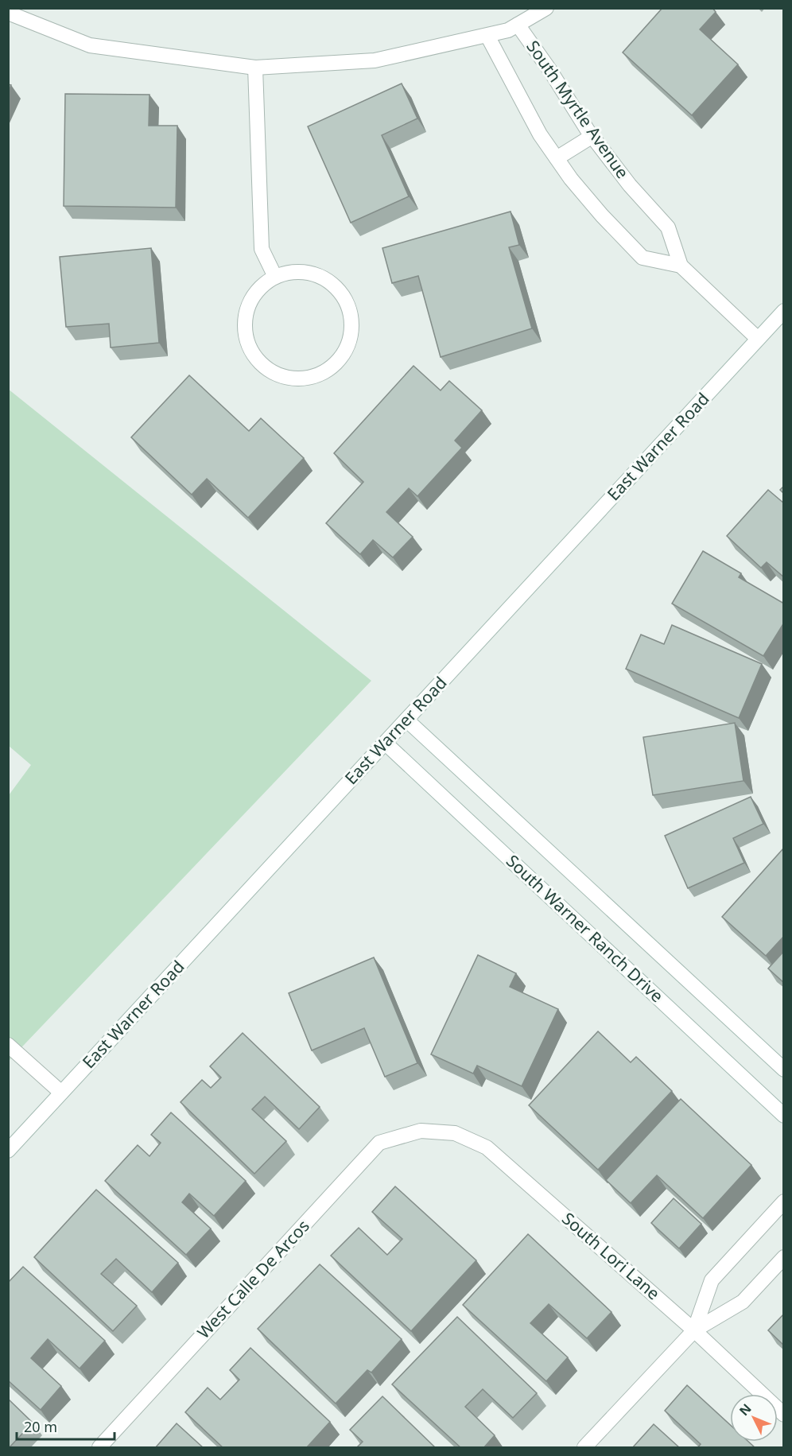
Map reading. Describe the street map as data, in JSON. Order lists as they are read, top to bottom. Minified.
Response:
{"streets":{"street":["South Myrtle Avenue","East Warner Road","South Warner Ranch Drive","South Lori Lane","West Calle De Arcos"]},"crossings":[["South Myrtle Avenue","East Warner Road"],["East Warner Road","South Warner Ranch Drive"],["South Lori Lane","West Calle De Arcos"]],"scale_bar":"20 m","north":"top left"}
